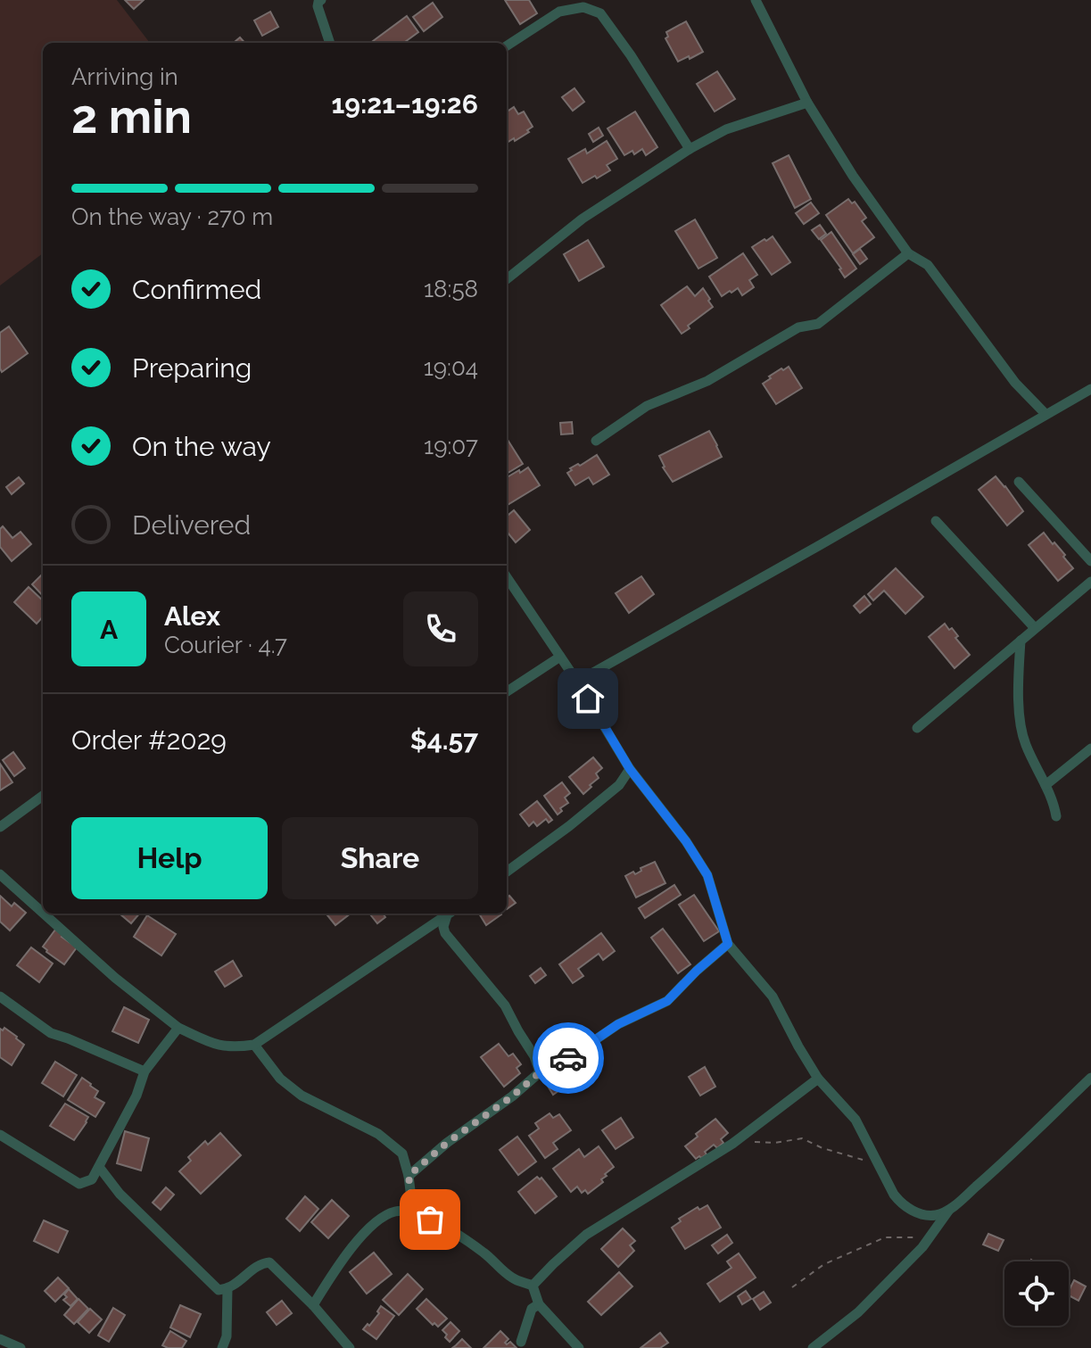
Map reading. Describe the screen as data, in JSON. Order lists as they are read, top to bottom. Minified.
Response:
{"page":{"heading":["2 min","Arriving in","19:21–19:26"],"panel":["Alex","Courier · 4.7","Order #2029","$4.57"],"bar":"On the way · 270 m","list":[["Confirmed","18:58"],["Preparing","19:04"],["On the way","19:07"],"Delivered"],"round":"A","buttons":["Help","Share"]}}
